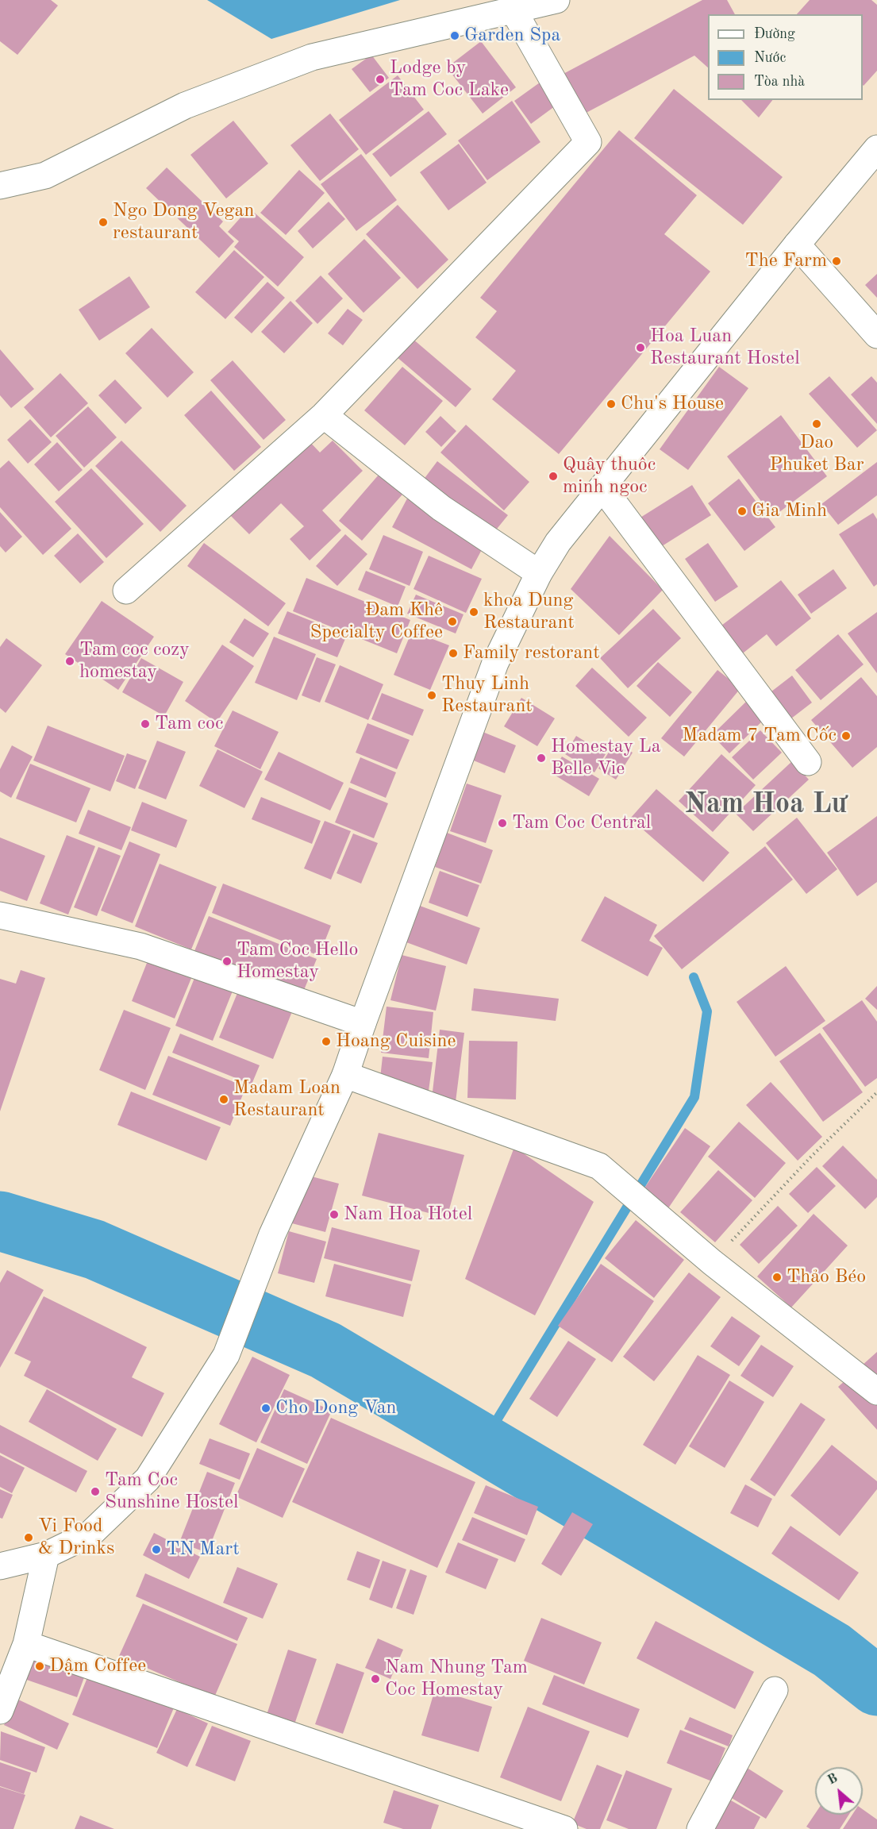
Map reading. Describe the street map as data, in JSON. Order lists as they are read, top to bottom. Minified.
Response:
{"districts":["Nam Hoa Lư"],"places":["Garden Spa","Lodge by Tam Coc Lake","Ngo Dong Vegan restaurant","The Farm","Hoa Luan Restaurant Hostel","Chu's House","Dao Phuket Bar","Quây thuôc minh ngoc","Gia Minh","khoa Dung Restaurant","Đam Khê Specialty Coffee","Family restorant","Tam coc cozy homestay","Thuy Linh Restaurant","Tam coc","Madam 7 Tam Cốc","Homestay La Belle Vie","Tam Coc Central","Tam Coc Hello Homestay","Hoang Cuisine","Madam Loan Restaurant","Nam Hoa Hotel","Thảo Béo","Cho Dong Van","Tam Coc Sunshine Hostel","Vi Food & Drinks","TN Mart","Dậm Coffee","Nam Nhung Tam Coc Homestay"],"legend":["Đường","Nước","Tòa nhà"],"north":"top left"}
